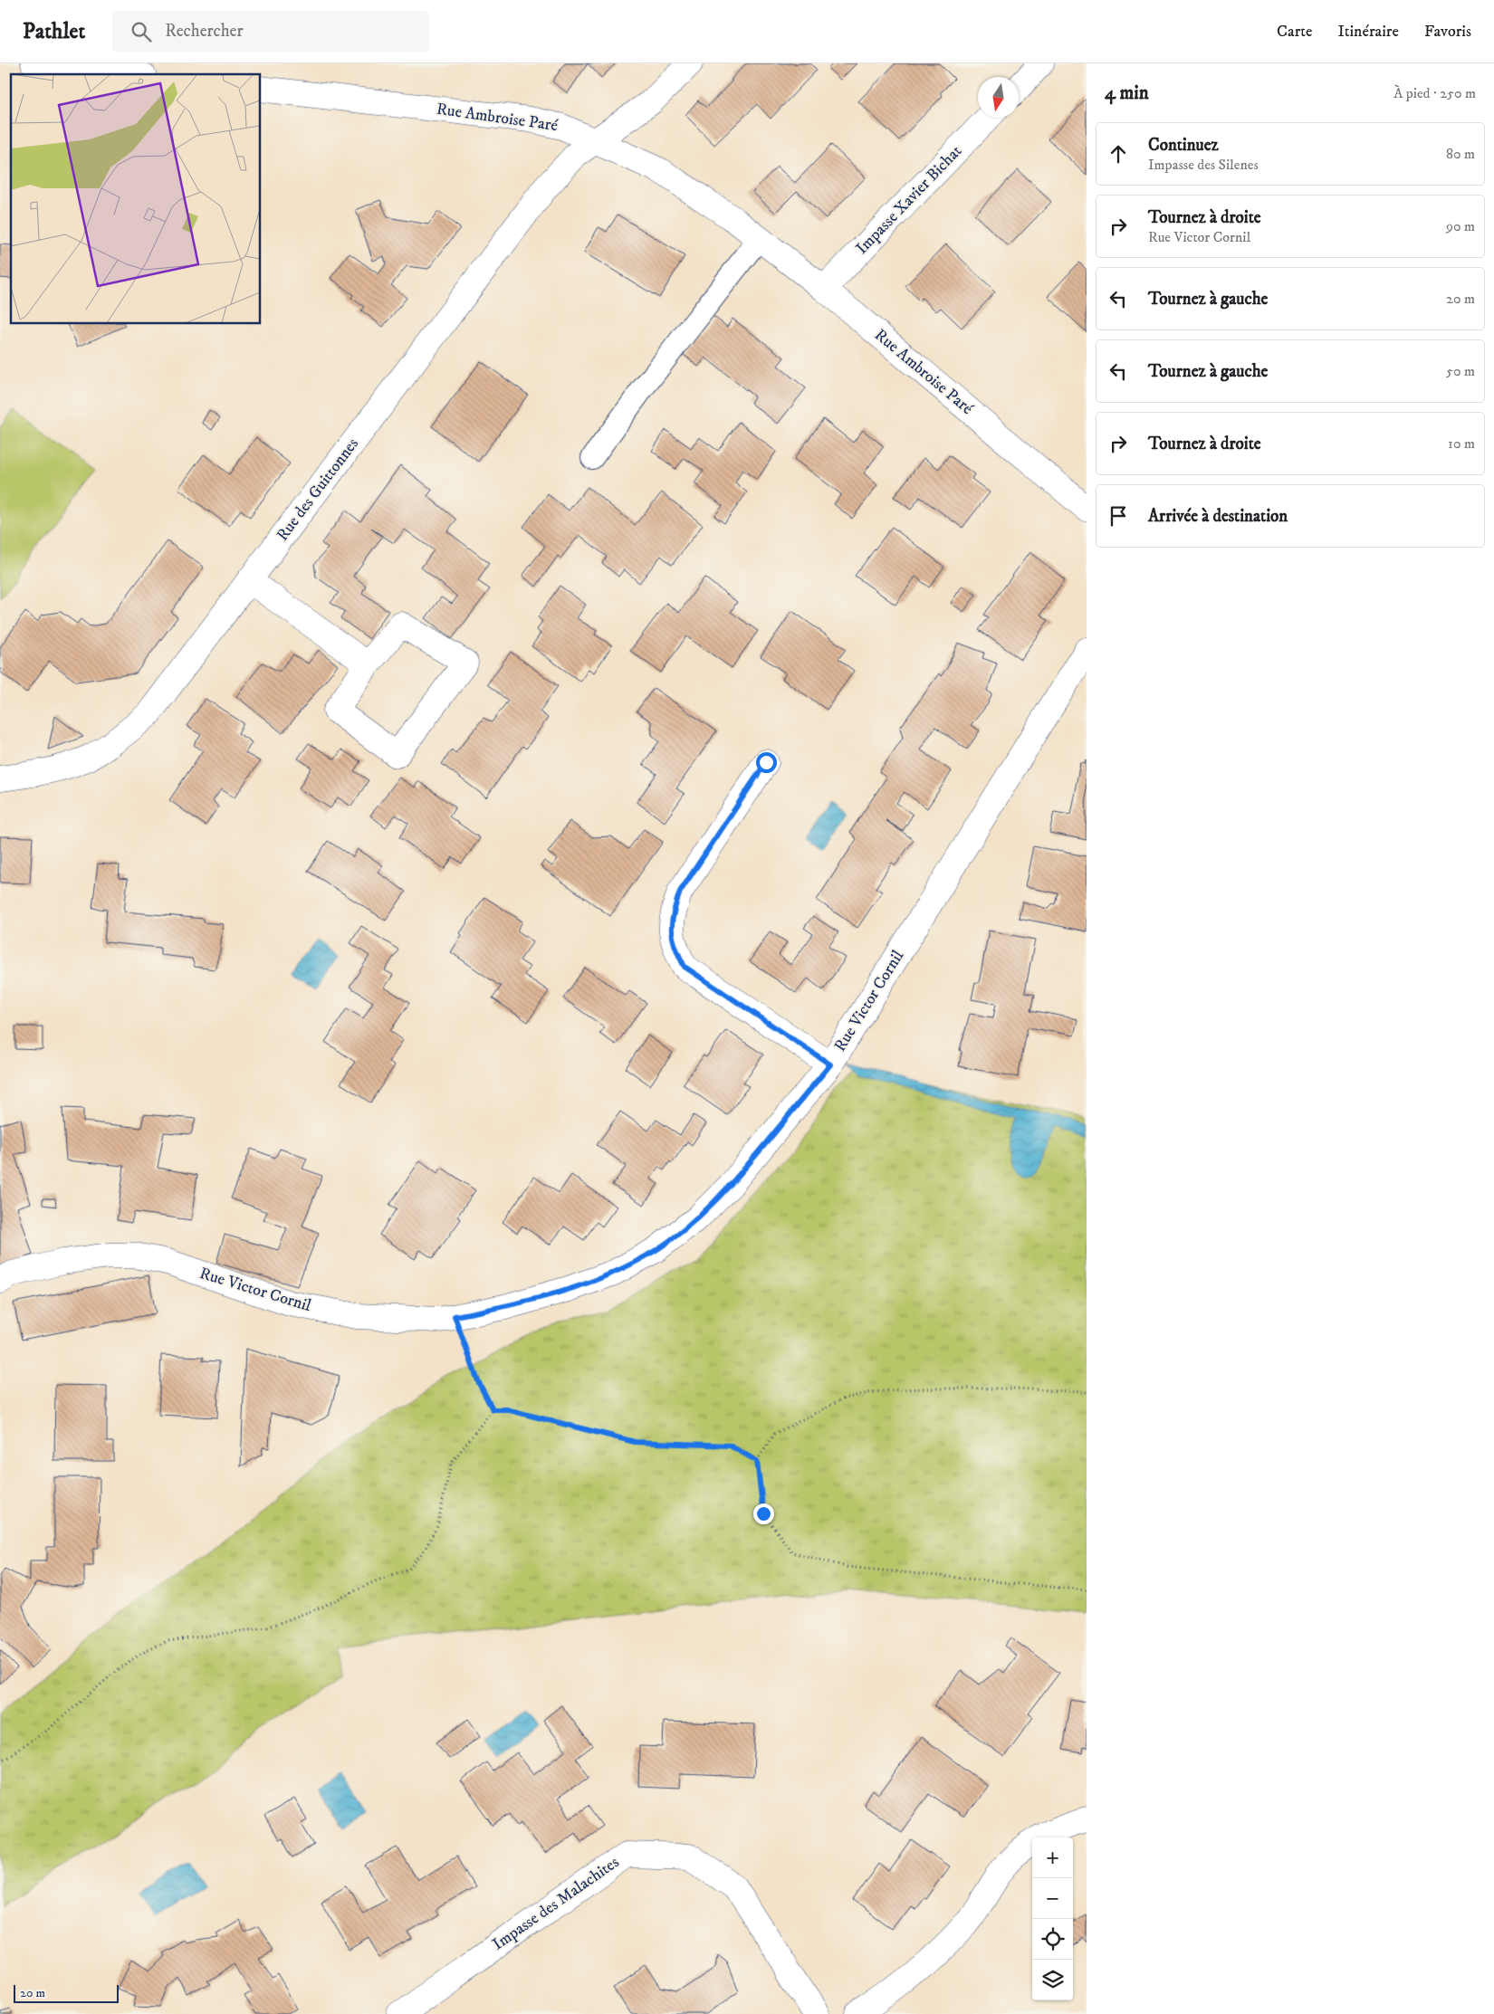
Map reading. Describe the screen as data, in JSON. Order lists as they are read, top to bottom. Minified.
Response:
{"streets":{"street":["Rue Ambroise Paré","Impasse Xavier Bichat","Rue des Guittonnes","Rue Victor Cornil","Impasse des Malachites"]},"crossings":[["Rue Ambroise Paré","Impasse Xavier Bichat"],["Rue Ambroise Paré","Rue des Guittonnes"]],"scale_bar":"20 m","north":"bottom","page":{"header":"Pathlet","search":"Rechercher","nav":["Carte","Itinéraire","Favoris"],"heading":["4 min","À pied · 250 m"],"list":[["Continuez","Impasse des Silenes","80 m"],["Tournez à droite","Rue Victor Cornil","90 m"],["Tournez à gauche","20 m"],["Tournez à gauche","50 m"],["Tournez à droite","10 m"],"Arrivée à destination"],"map_buttons":["+","−"],"scale":"20 m"}}
